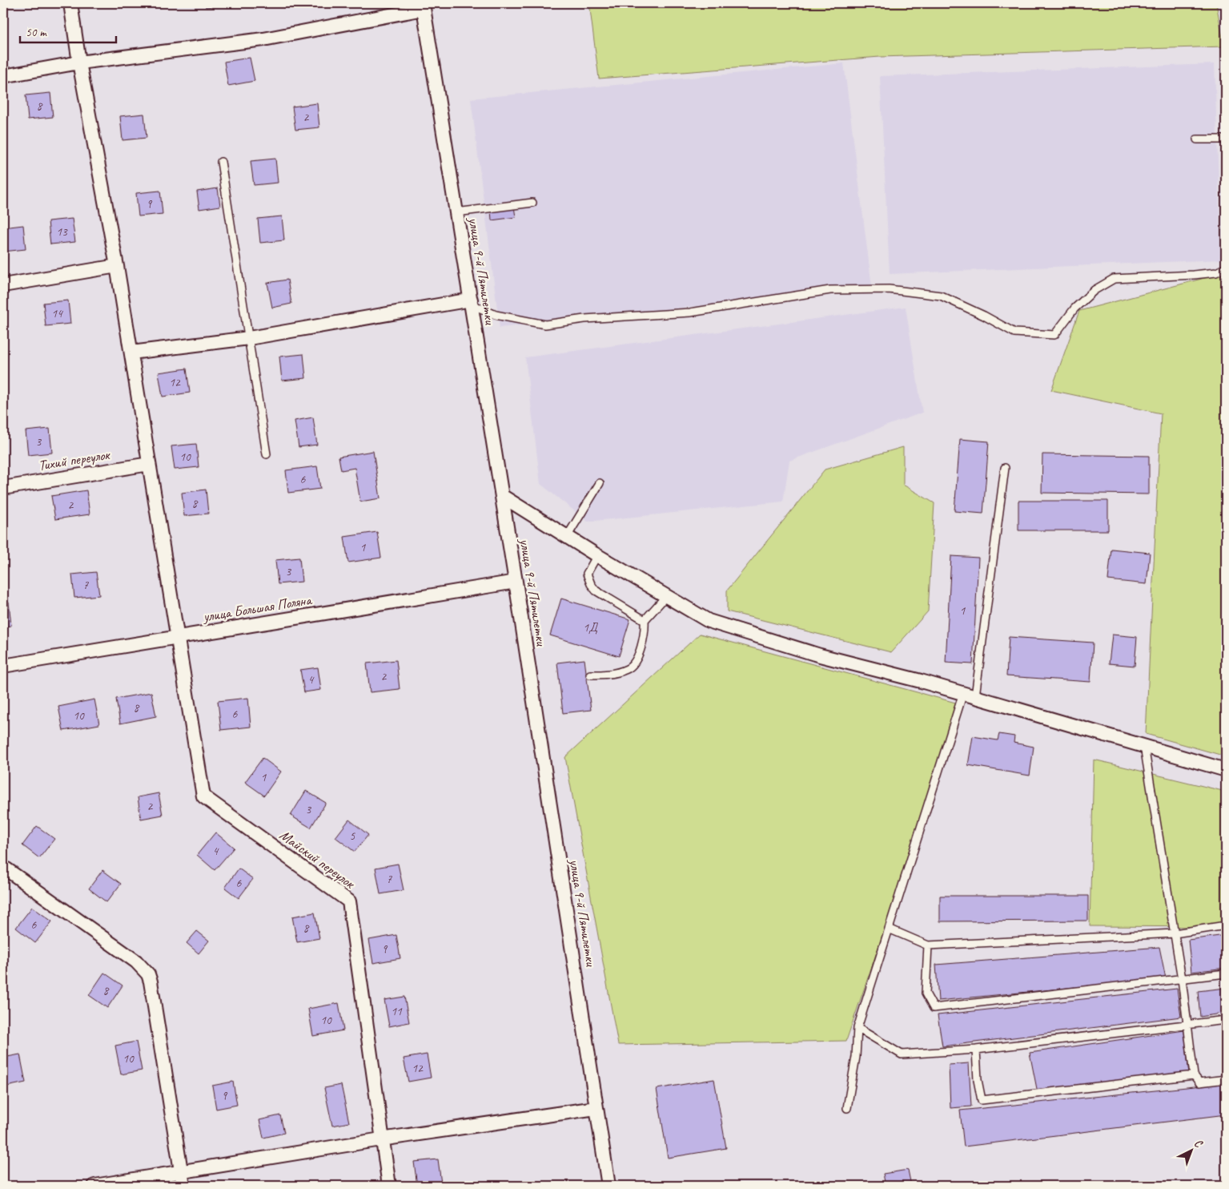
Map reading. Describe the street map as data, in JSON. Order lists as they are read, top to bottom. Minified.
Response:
{"streets":{"street":["улица 9-й Пятилетки","Тихий переулок","улица Большая Поляна","Майский переулок"]},"crossings":[["улица 9-й Пятилетки","улица Большая Поляна"],["Тихий переулок","Майский переулок"],["улица Большая Поляна","Майский переулок"]],"house_numbers":["8","2","9","13","14","12","3","10","6","8","2","1","3","7","1","1Д","2","4","8","6","10","1","2","3","5","4","7","6","6","8","9","8","11","10","10","12","9"],"scale_bar":"50 m","north":"top right"}
